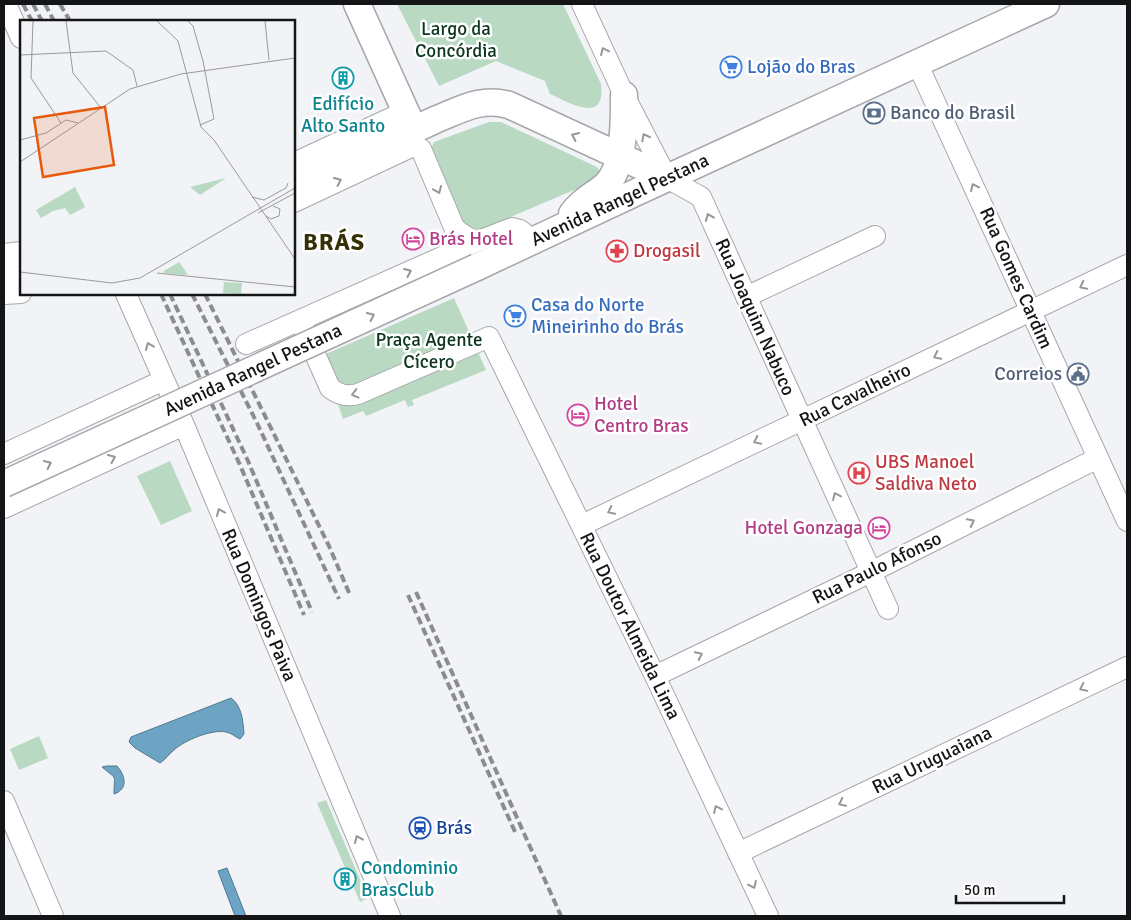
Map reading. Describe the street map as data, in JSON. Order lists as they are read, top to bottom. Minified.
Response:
{"streets":{"main road":["Avenida Rangel Pestana"],"street":["Rua Gomes Cardim","Rua Joaquim Nabuco","Rua Cavalheiro","Rua Paulo Afonso","Rua Domingos Paiva","Rua Doutor Almeida Lima","Rua Uruguaiana"]},"crossings":[["Avenida Rangel Pestana","Rua Gomes Cardim"],["Avenida Rangel Pestana","Rua Joaquim Nabuco"],["Avenida Rangel Pestana","Rua Domingos Paiva"],["Avenida Rangel Pestana","Rua Doutor Almeida Lima"],["Rua Gomes Cardim","Rua Cavalheiro"],["Rua Gomes Cardim","Rua Paulo Afonso"],["Rua Joaquim Nabuco","Rua Cavalheiro"],["Rua Joaquim Nabuco","Rua Paulo Afonso"],["Rua Cavalheiro","Rua Doutor Almeida Lima"],["Rua Paulo Afonso","Rua Doutor Almeida Lima"],["Rua Doutor Almeida Lima","Rua Uruguaiana"]],"one_way":["Avenida Rangel Pestana","Rua Gomes Cardim","Rua Joaquim Nabuco","Rua Cavalheiro","Rua Paulo Afonso","Rua Domingos Paiva","Rua Uruguaiana"],"districts":["BRÁS"],"parks":["Largo da Concórdia","Praça Agente Cícero"],"places":{"supermarket":["Lojão do Bras","Casa do Norte Mineirinho do Brás"],"building":["Edifício Alto Santo","Condominio BrasClub"],"bank":["Banco do Brasil"],"hotel":["Brás Hotel","Hotel Centro Bras","Hotel Gonzaga"],"pharmacy":["Drogasil"],"public building":["Correios"],"hospital":["UBS Manoel Saldiva Neto"],"station":["Brás"]},"scale_bar":"50 m"}
